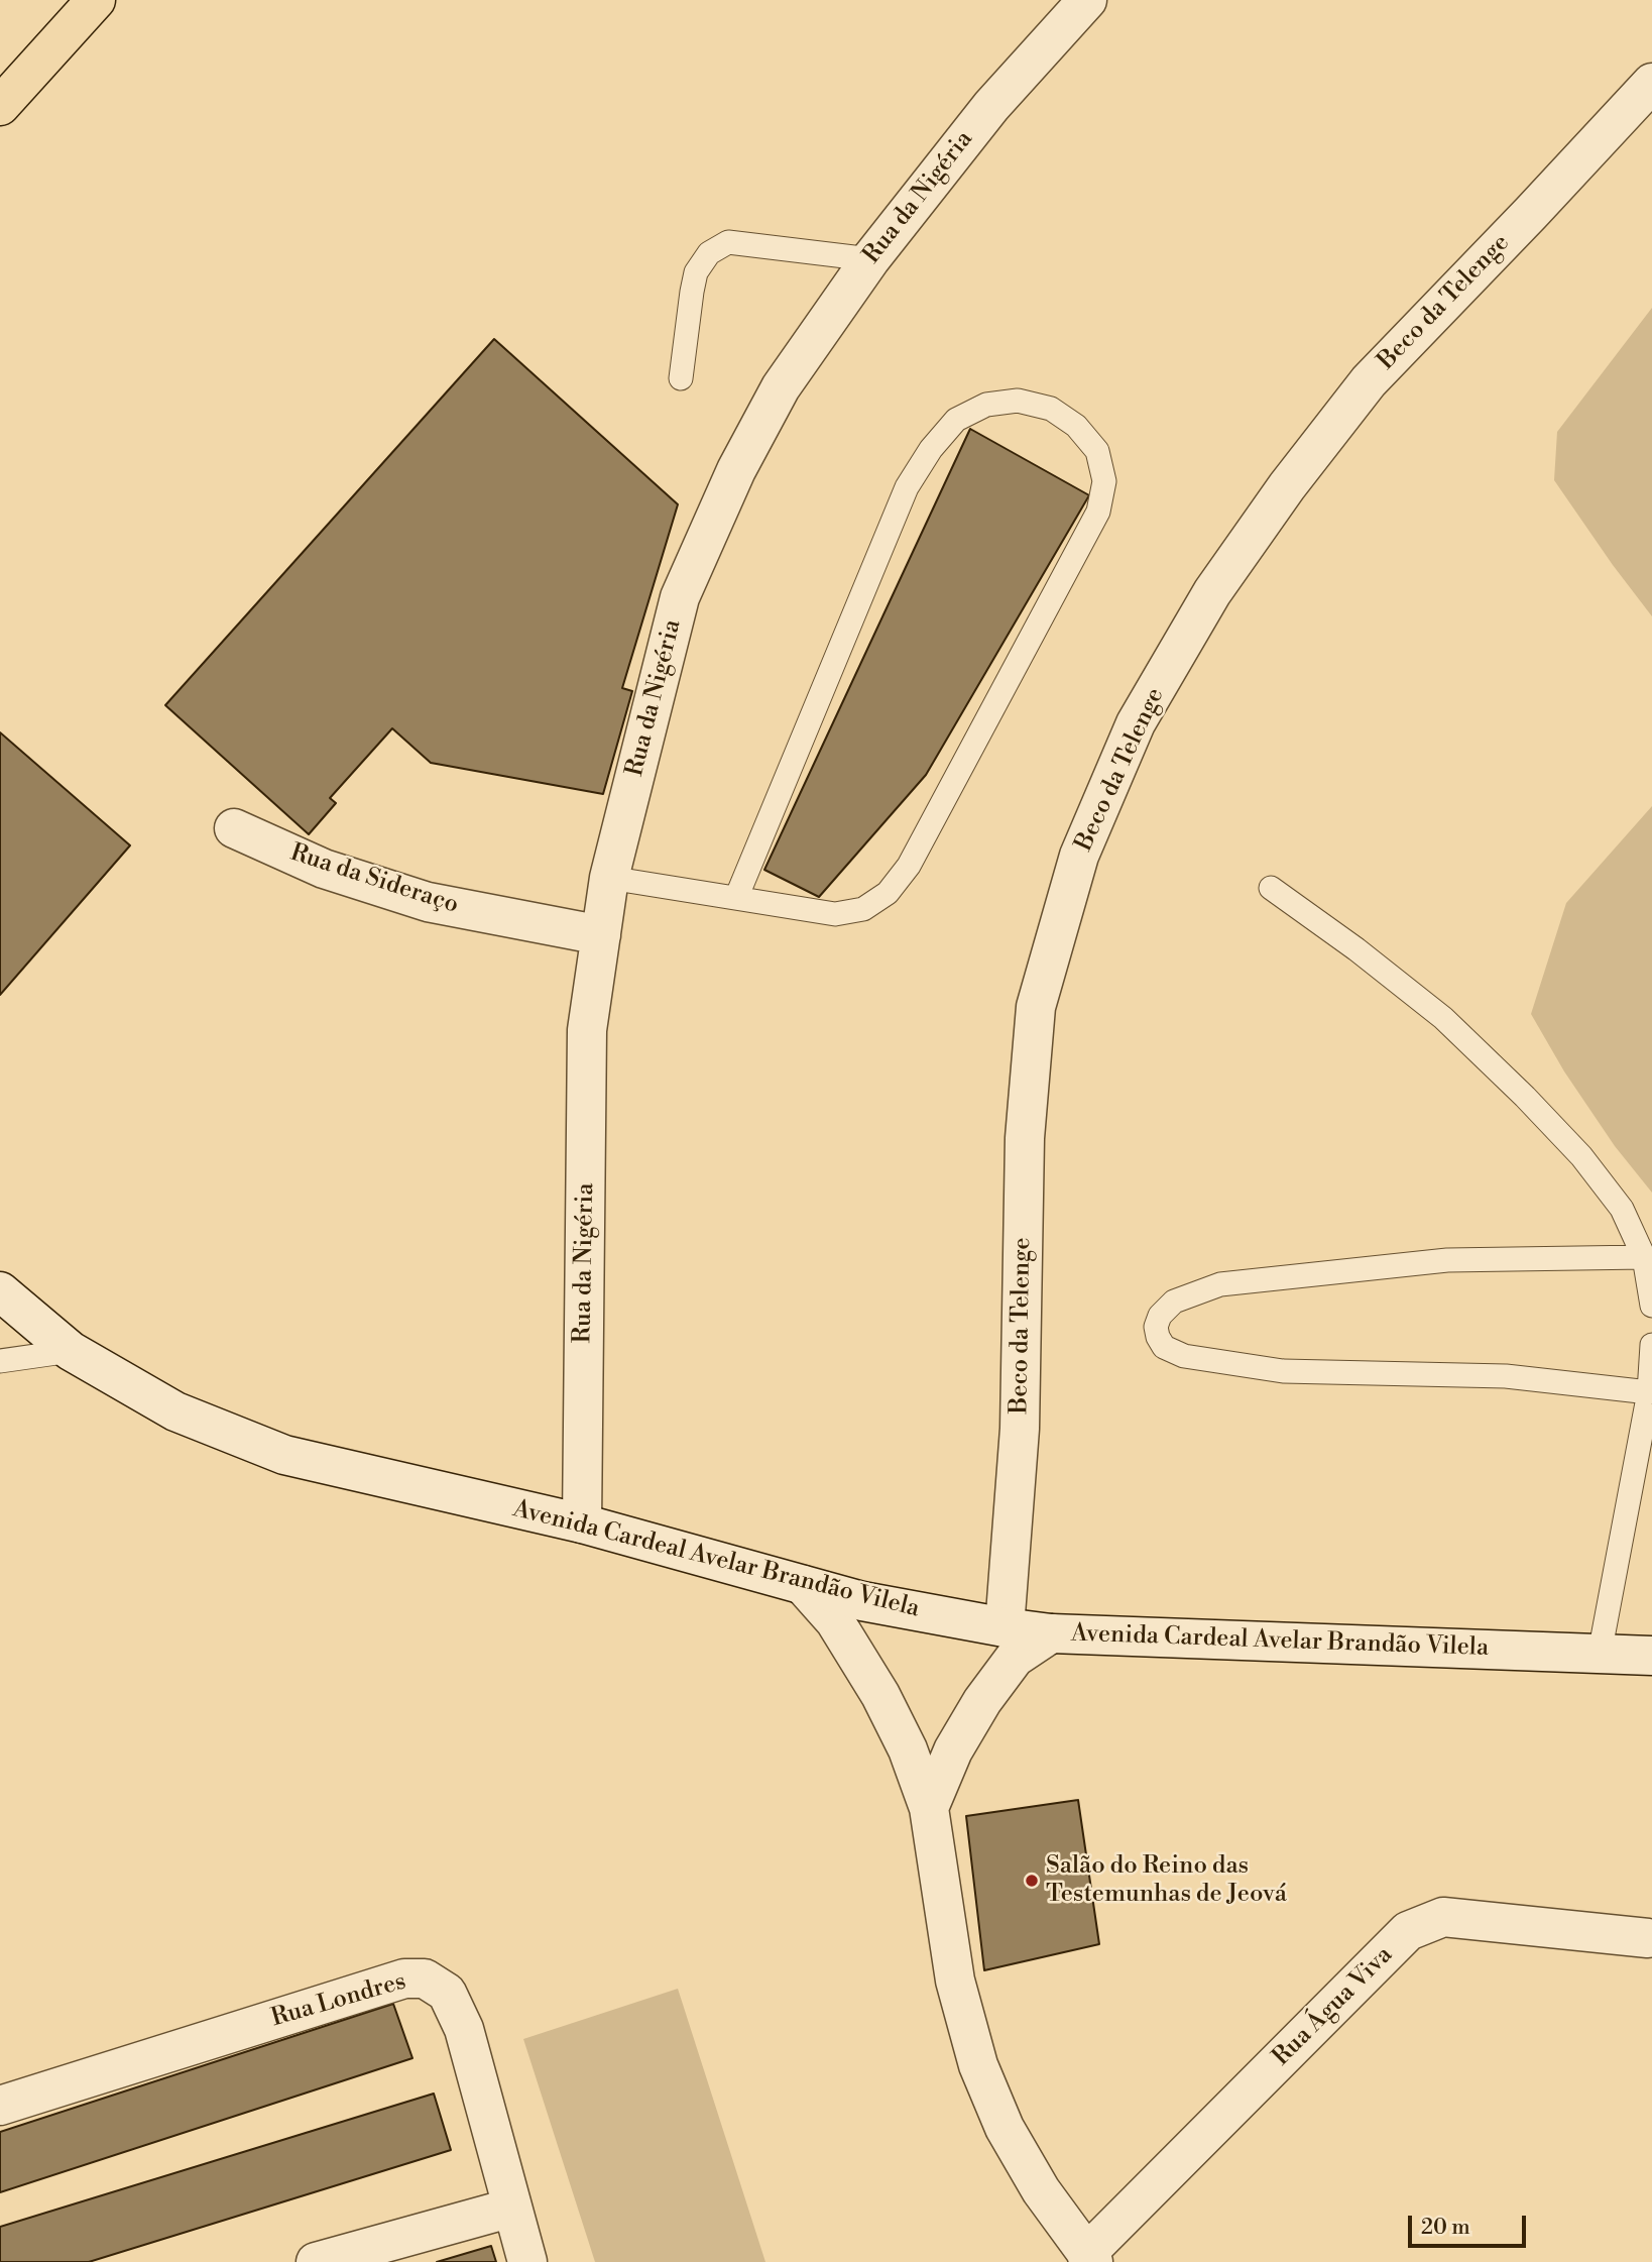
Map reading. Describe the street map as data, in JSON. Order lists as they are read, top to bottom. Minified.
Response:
{"streets":{"street":["Rua da Nigéria","Beco da Telenge","Rua da Sideraço","Avenida Cardeal Avelar Brandão Vilela","Rua Londres","Rua Água Viva"]},"crossings":[["Rua da Nigéria","Rua da Sideraço"],["Rua da Nigéria","Avenida Cardeal Avelar Brandão Vilela"],["Beco da Telenge","Avenida Cardeal Avelar Brandão Vilela"]],"places":["Salão do Reino das Testemunhas de Jeová"],"scale_bar":"20 m"}
